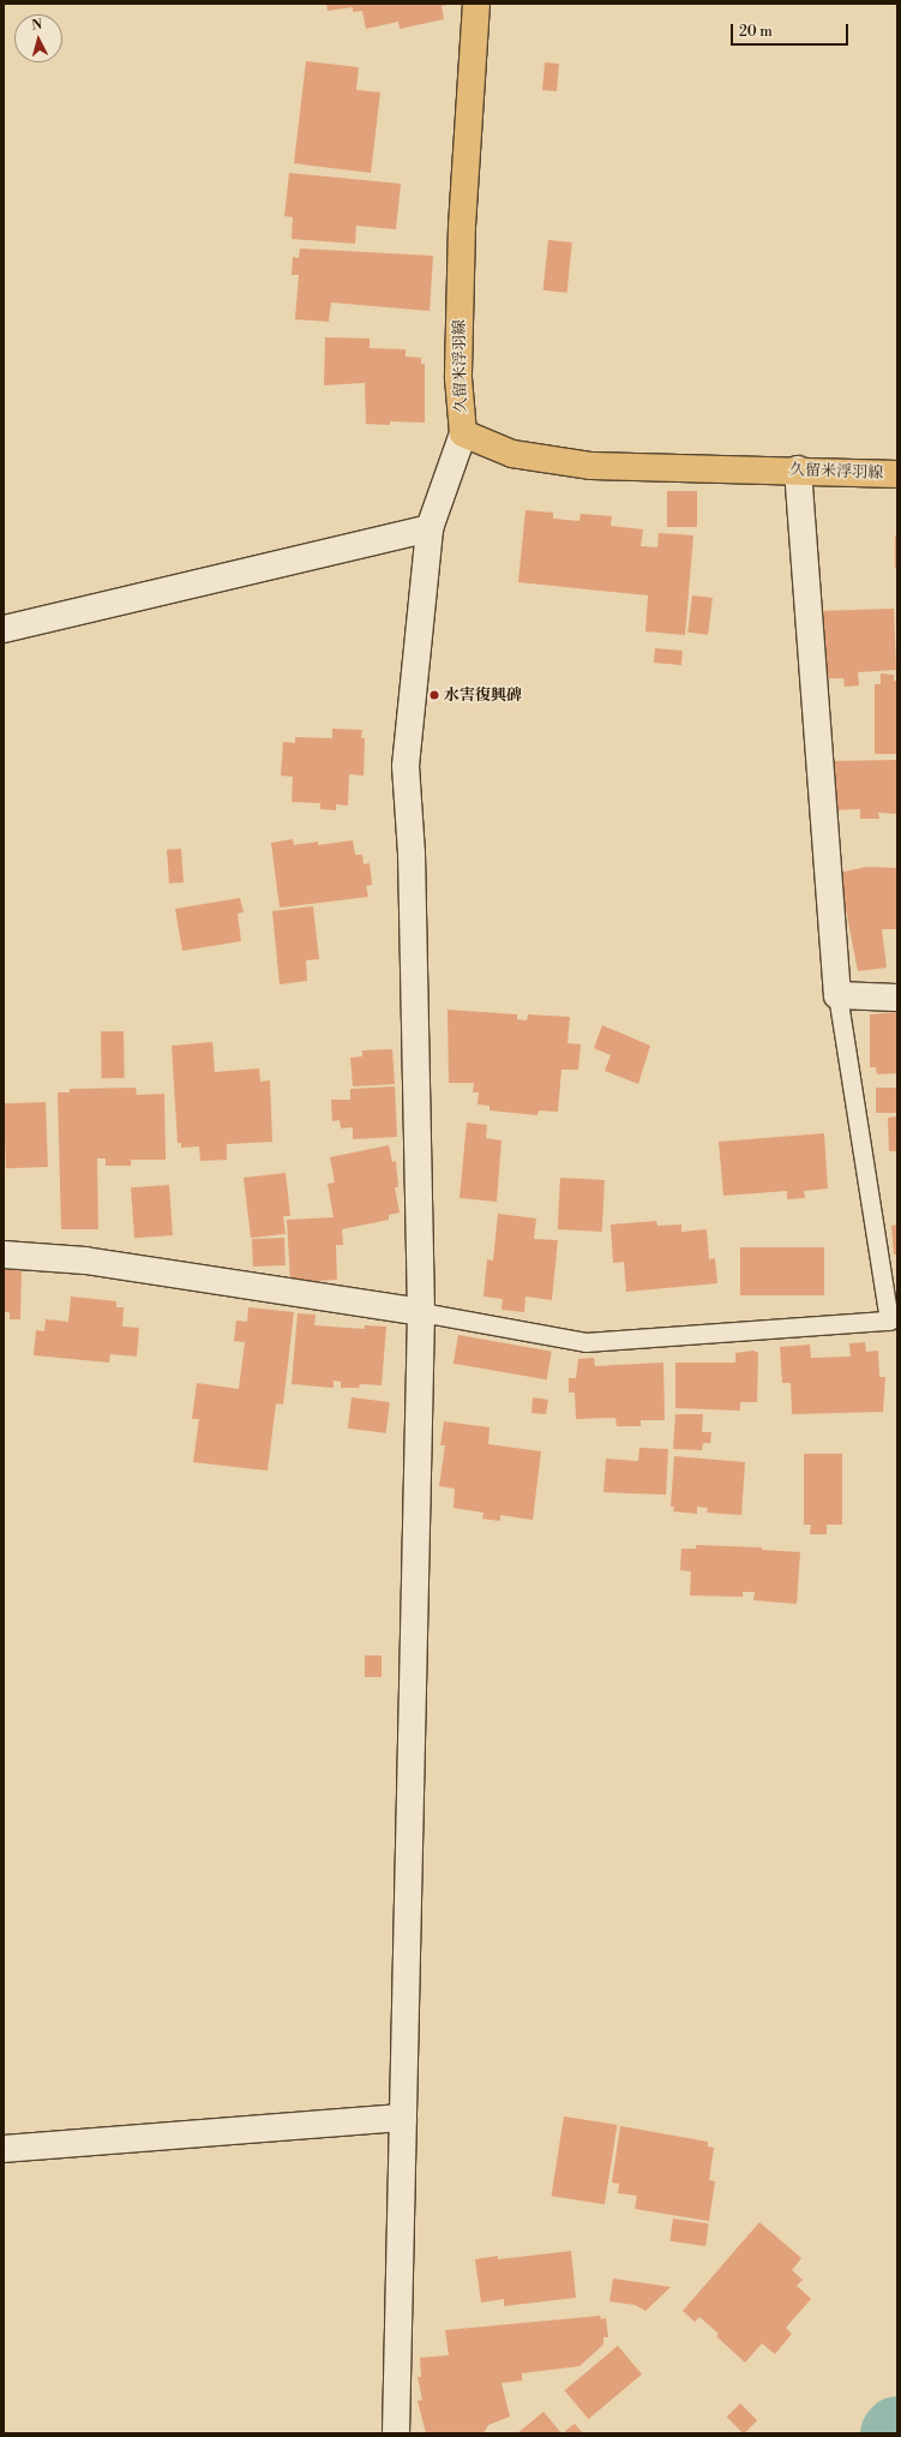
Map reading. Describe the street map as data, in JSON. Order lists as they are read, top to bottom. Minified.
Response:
{"streets":{"main road":["久留米浮羽線"]},"places":["水害復興碑"],"scale_bar":"20 m","north":"top"}
